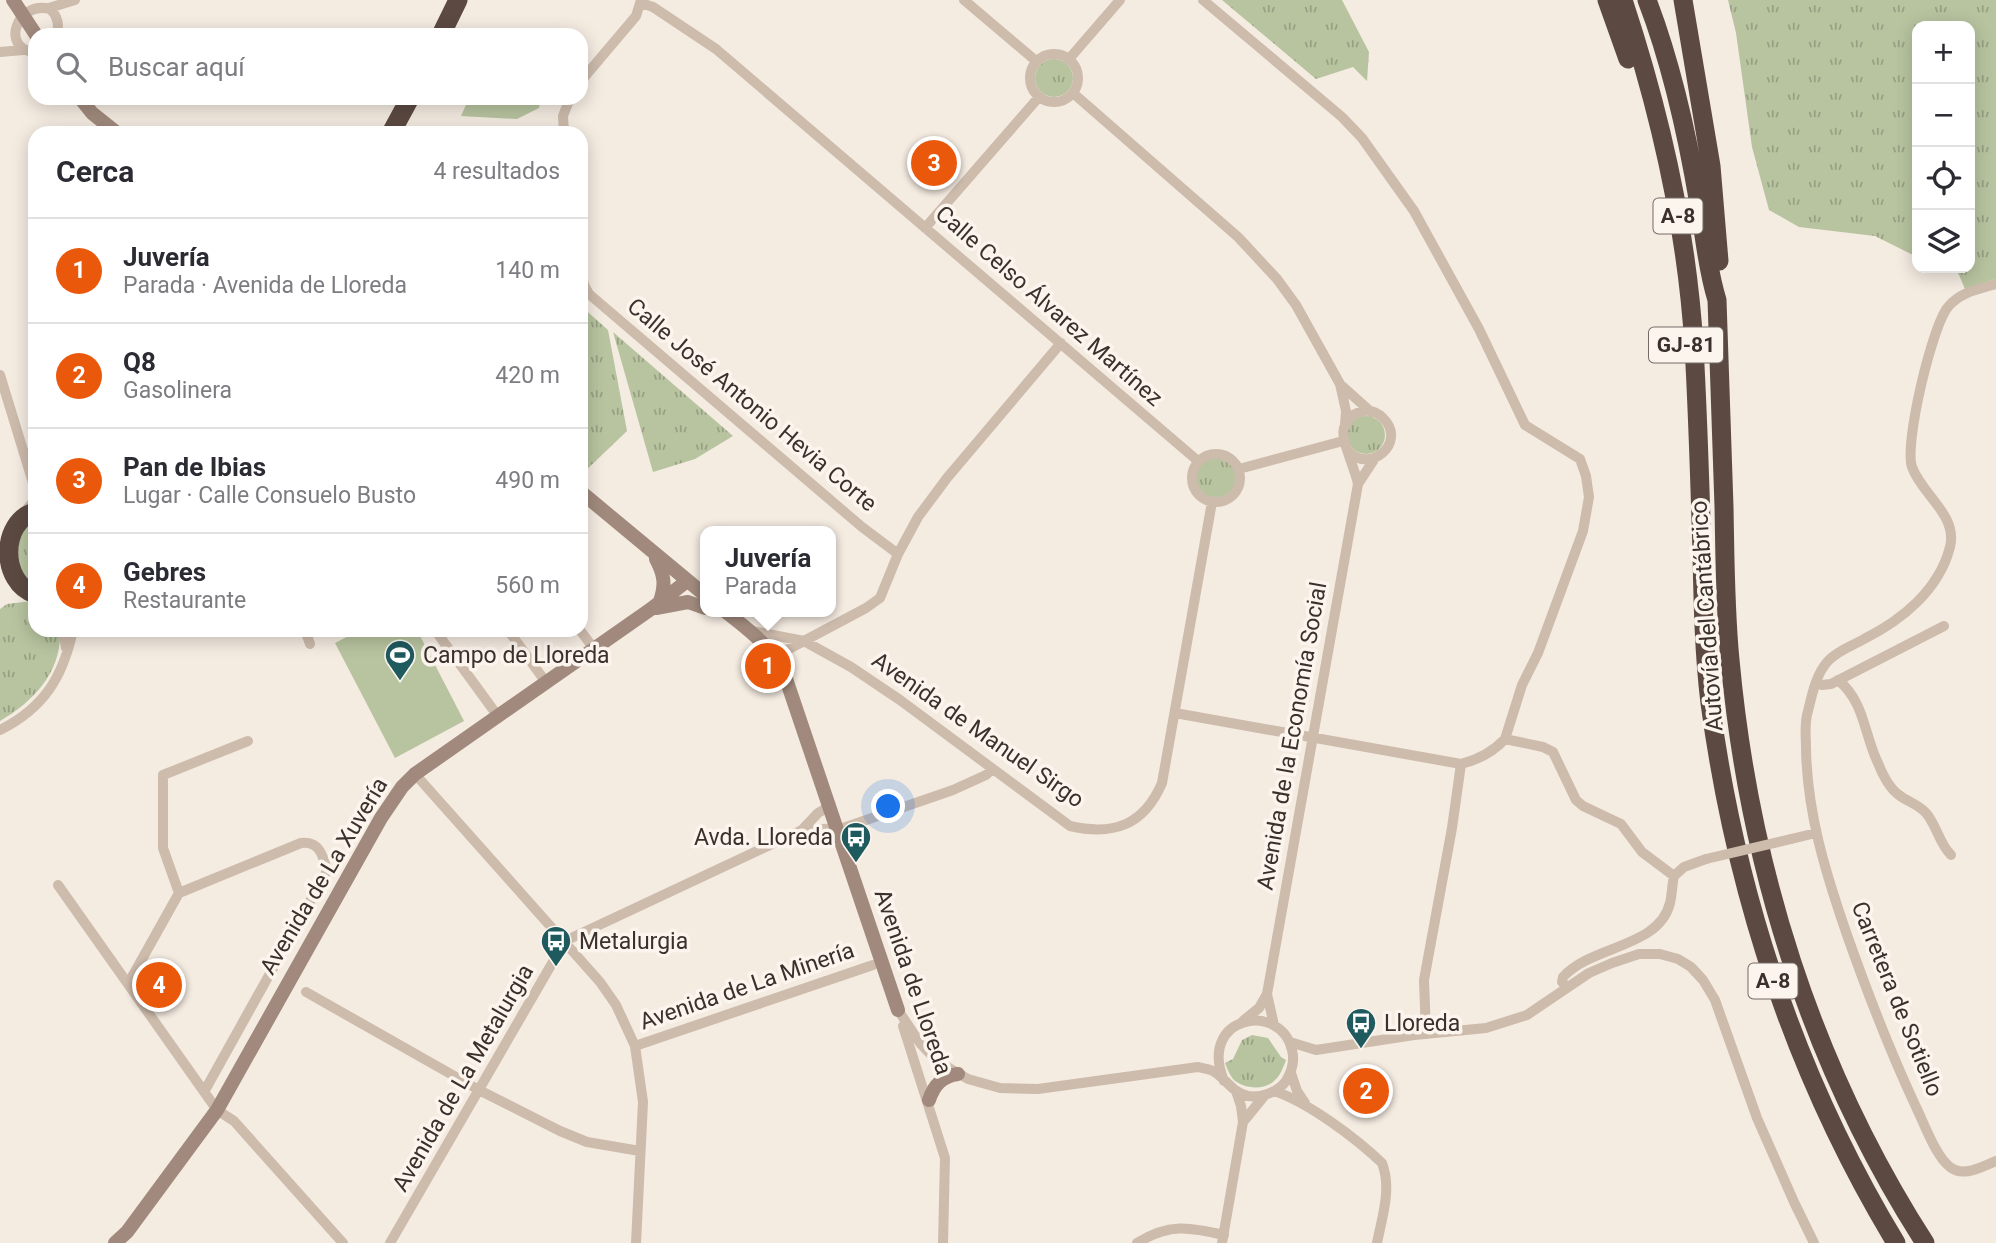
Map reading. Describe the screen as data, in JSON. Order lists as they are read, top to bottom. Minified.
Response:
{"streets":{"highway":["A-8","GJ-81","Autovía del Cantábrico"],"street":["Calle Celso Álvarez Martínez","Calle José Antonio Hevia Corte","Avenida de Manuel Sirgo","Avenida de la Economía Social","Avenida de La Xuvería","Avenida de Lloreda","Avenida de La Minería","Carretera de Sotiello","Avenida de La Metalurgia"]},"crossings":[["Calle Celso Álvarez Martínez","Avenida de Manuel Sirgo"],["GJ-81","Autovía del Cantábrico"],["Avenida de Manuel Sirgo","Avenida de Lloreda"]],"places":{"sports":["Campo de Lloreda"],"bus stop":["Avda. Lloreda","Metalurgia","Lloreda"]},"page":{"map_buttons":["+","−"],"search":"Buscar aquí","heading":["Cerca","4 resultados"],"pins":["3","1","4","2"],"list":[{"mark":"1","name":"Juvería","note":"Parada · Avenida de Lloreda","value":"140 m"},{"mark":"2","name":"Q8","note":"Gasolinera","value":"420 m"},{"mark":"3","name":"Pan de Ibias","note":"Lugar · Calle Consuelo Busto","value":"490 m"},{"mark":"4","name":"Gebres","note":"Restaurante","value":"560 m"}],"popup":["Juvería","Parada"]}}
